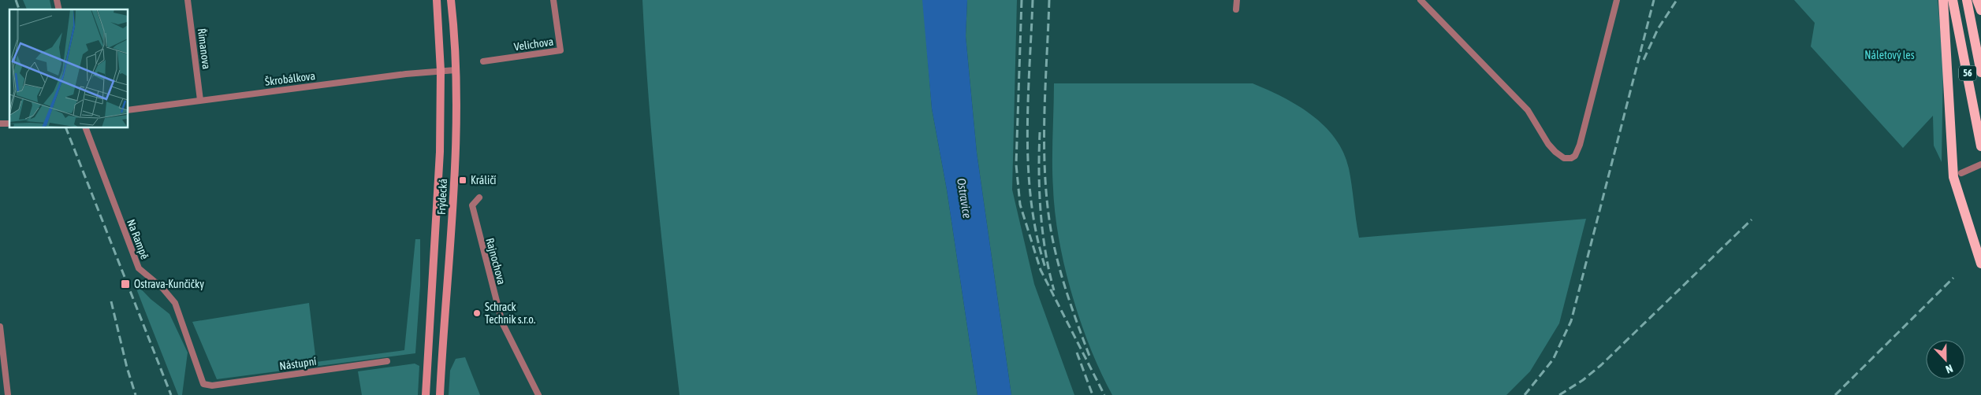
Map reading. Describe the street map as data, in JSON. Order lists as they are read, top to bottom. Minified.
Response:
{"streets":{"highway":["56"],"main road":["Frýdecká"],"street":["Velichova","Římanova","Škrobálkova","Na Rampě","Rajnochova","Nástupní"]},"crossings":[["Římanova","Škrobálkova"],["Škrobálkova","Frýdecká"],["Na Rampě","Nástupní"]],"water":["Ostravice"],"parks":["Náletový les"],"places":{"transit":["Králičí","Ostrava-Kunčičky"],"other":["Schrack Technik s.r.o."]},"north":"bottom"}
